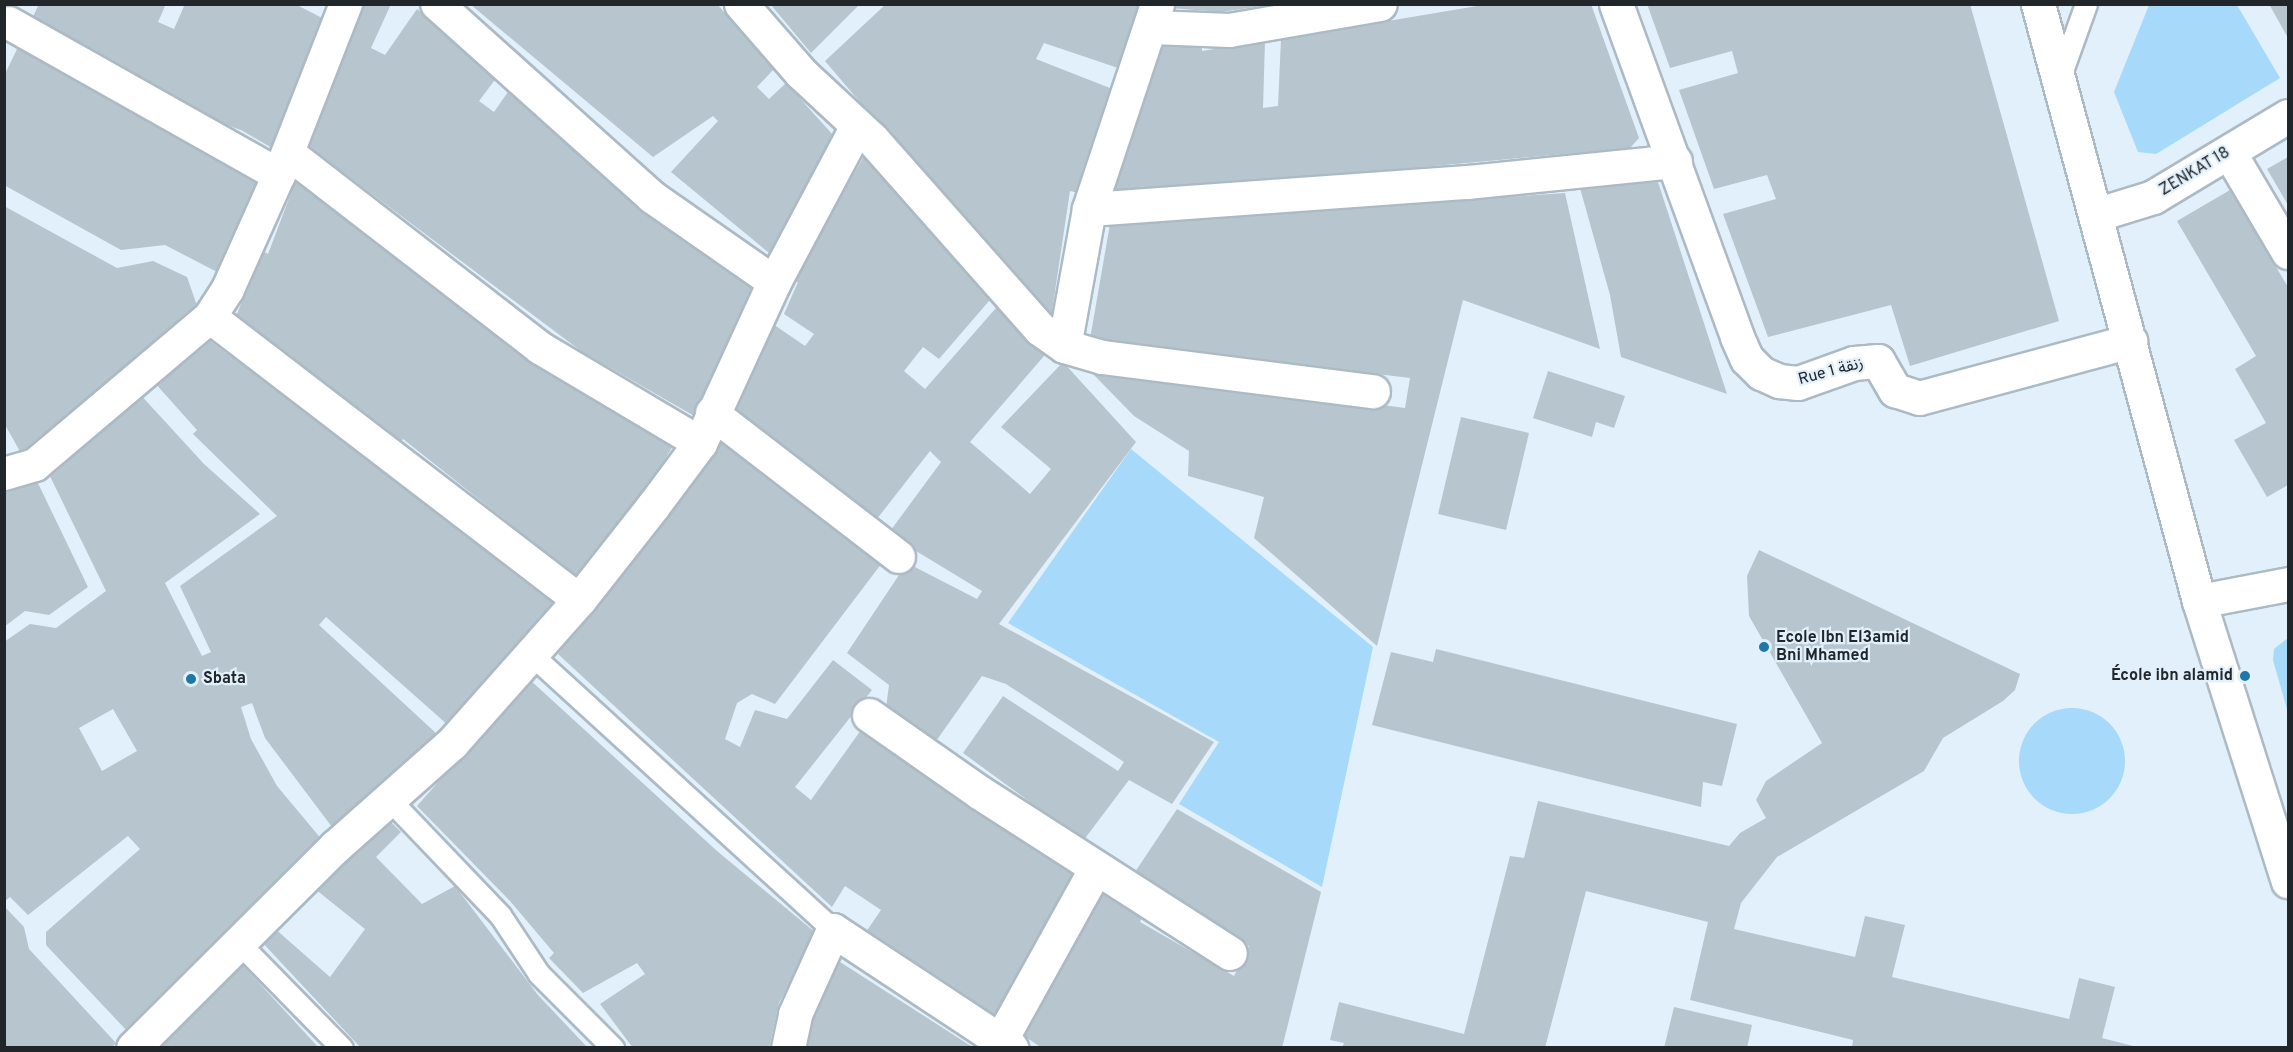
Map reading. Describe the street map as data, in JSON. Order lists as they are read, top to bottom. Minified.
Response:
{"streets":{"street":["ZENKAT 18","Rue 1 زنقة"]},"places":["Ecole Ibn El3amid Bni Mhamed","École ibn alamid","Sbata"]}
